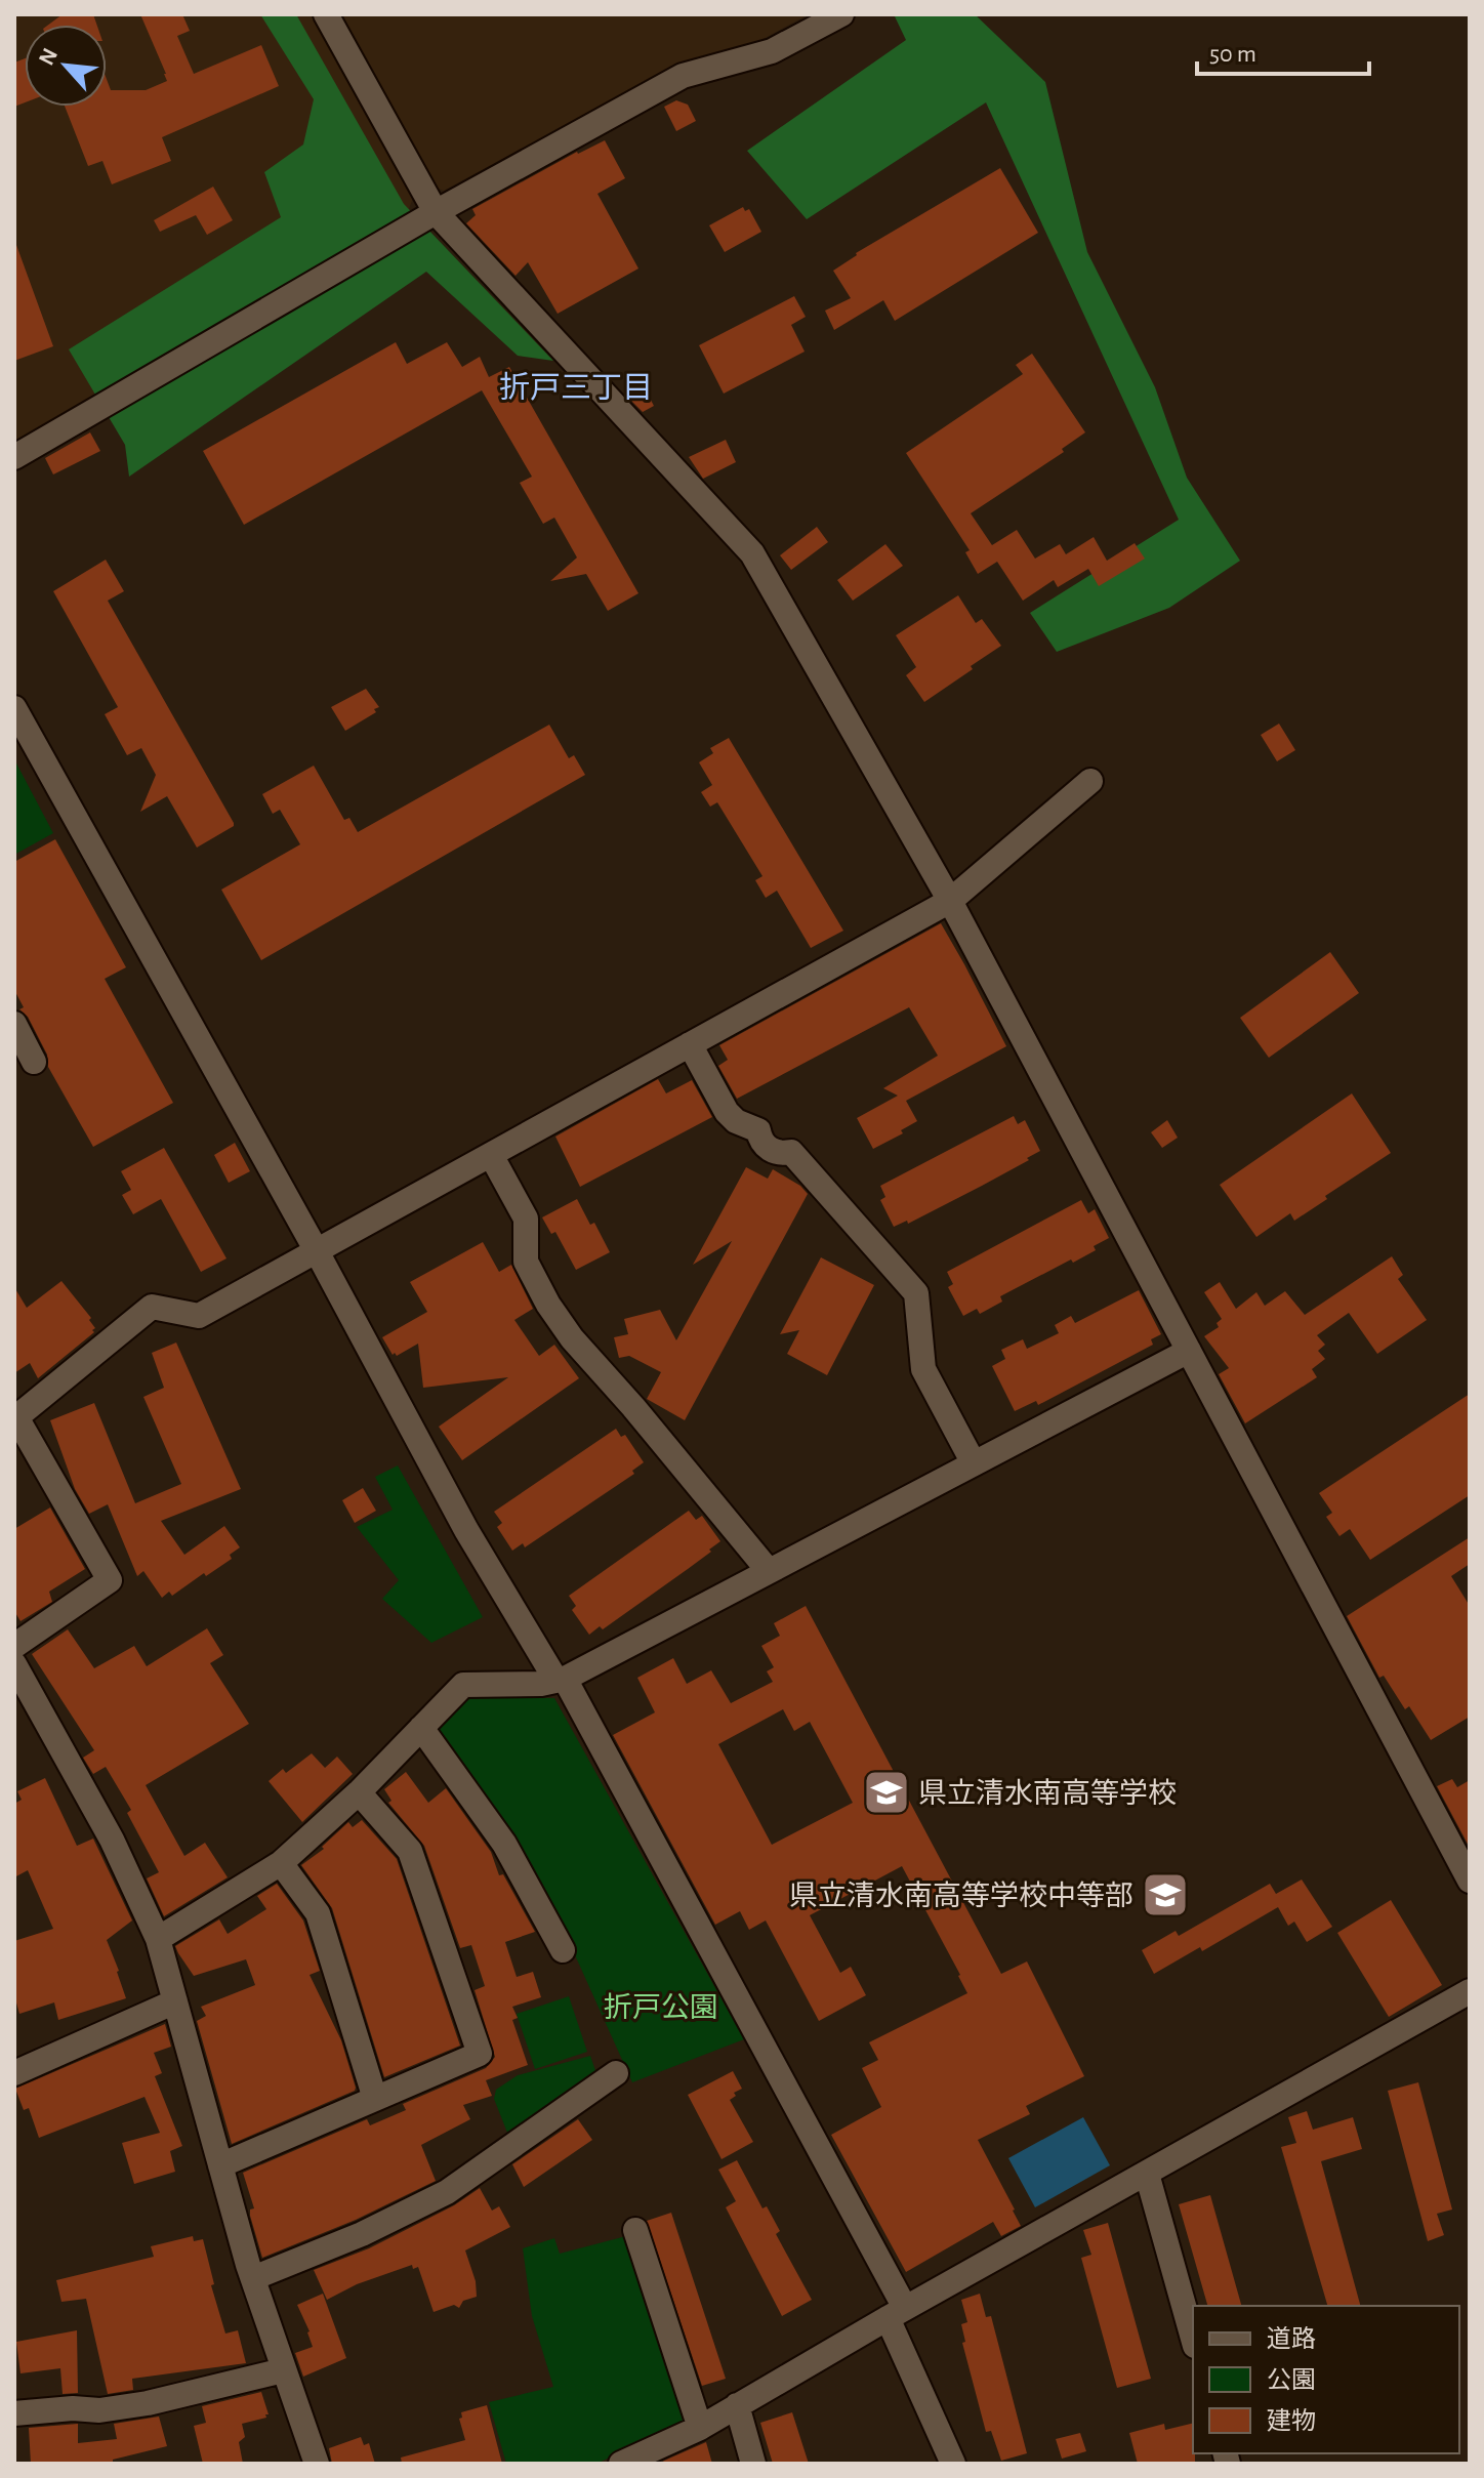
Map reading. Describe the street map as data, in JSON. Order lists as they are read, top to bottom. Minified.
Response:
{"districts":["折戸三丁目"],"parks":["折戸公園"],"places":{"school or university":["県立清水南高等学校","県立清水南高等学校中等部"]},"legend":["道路","公園","建物"],"scale_bar":"50 m","north":"top left"}
